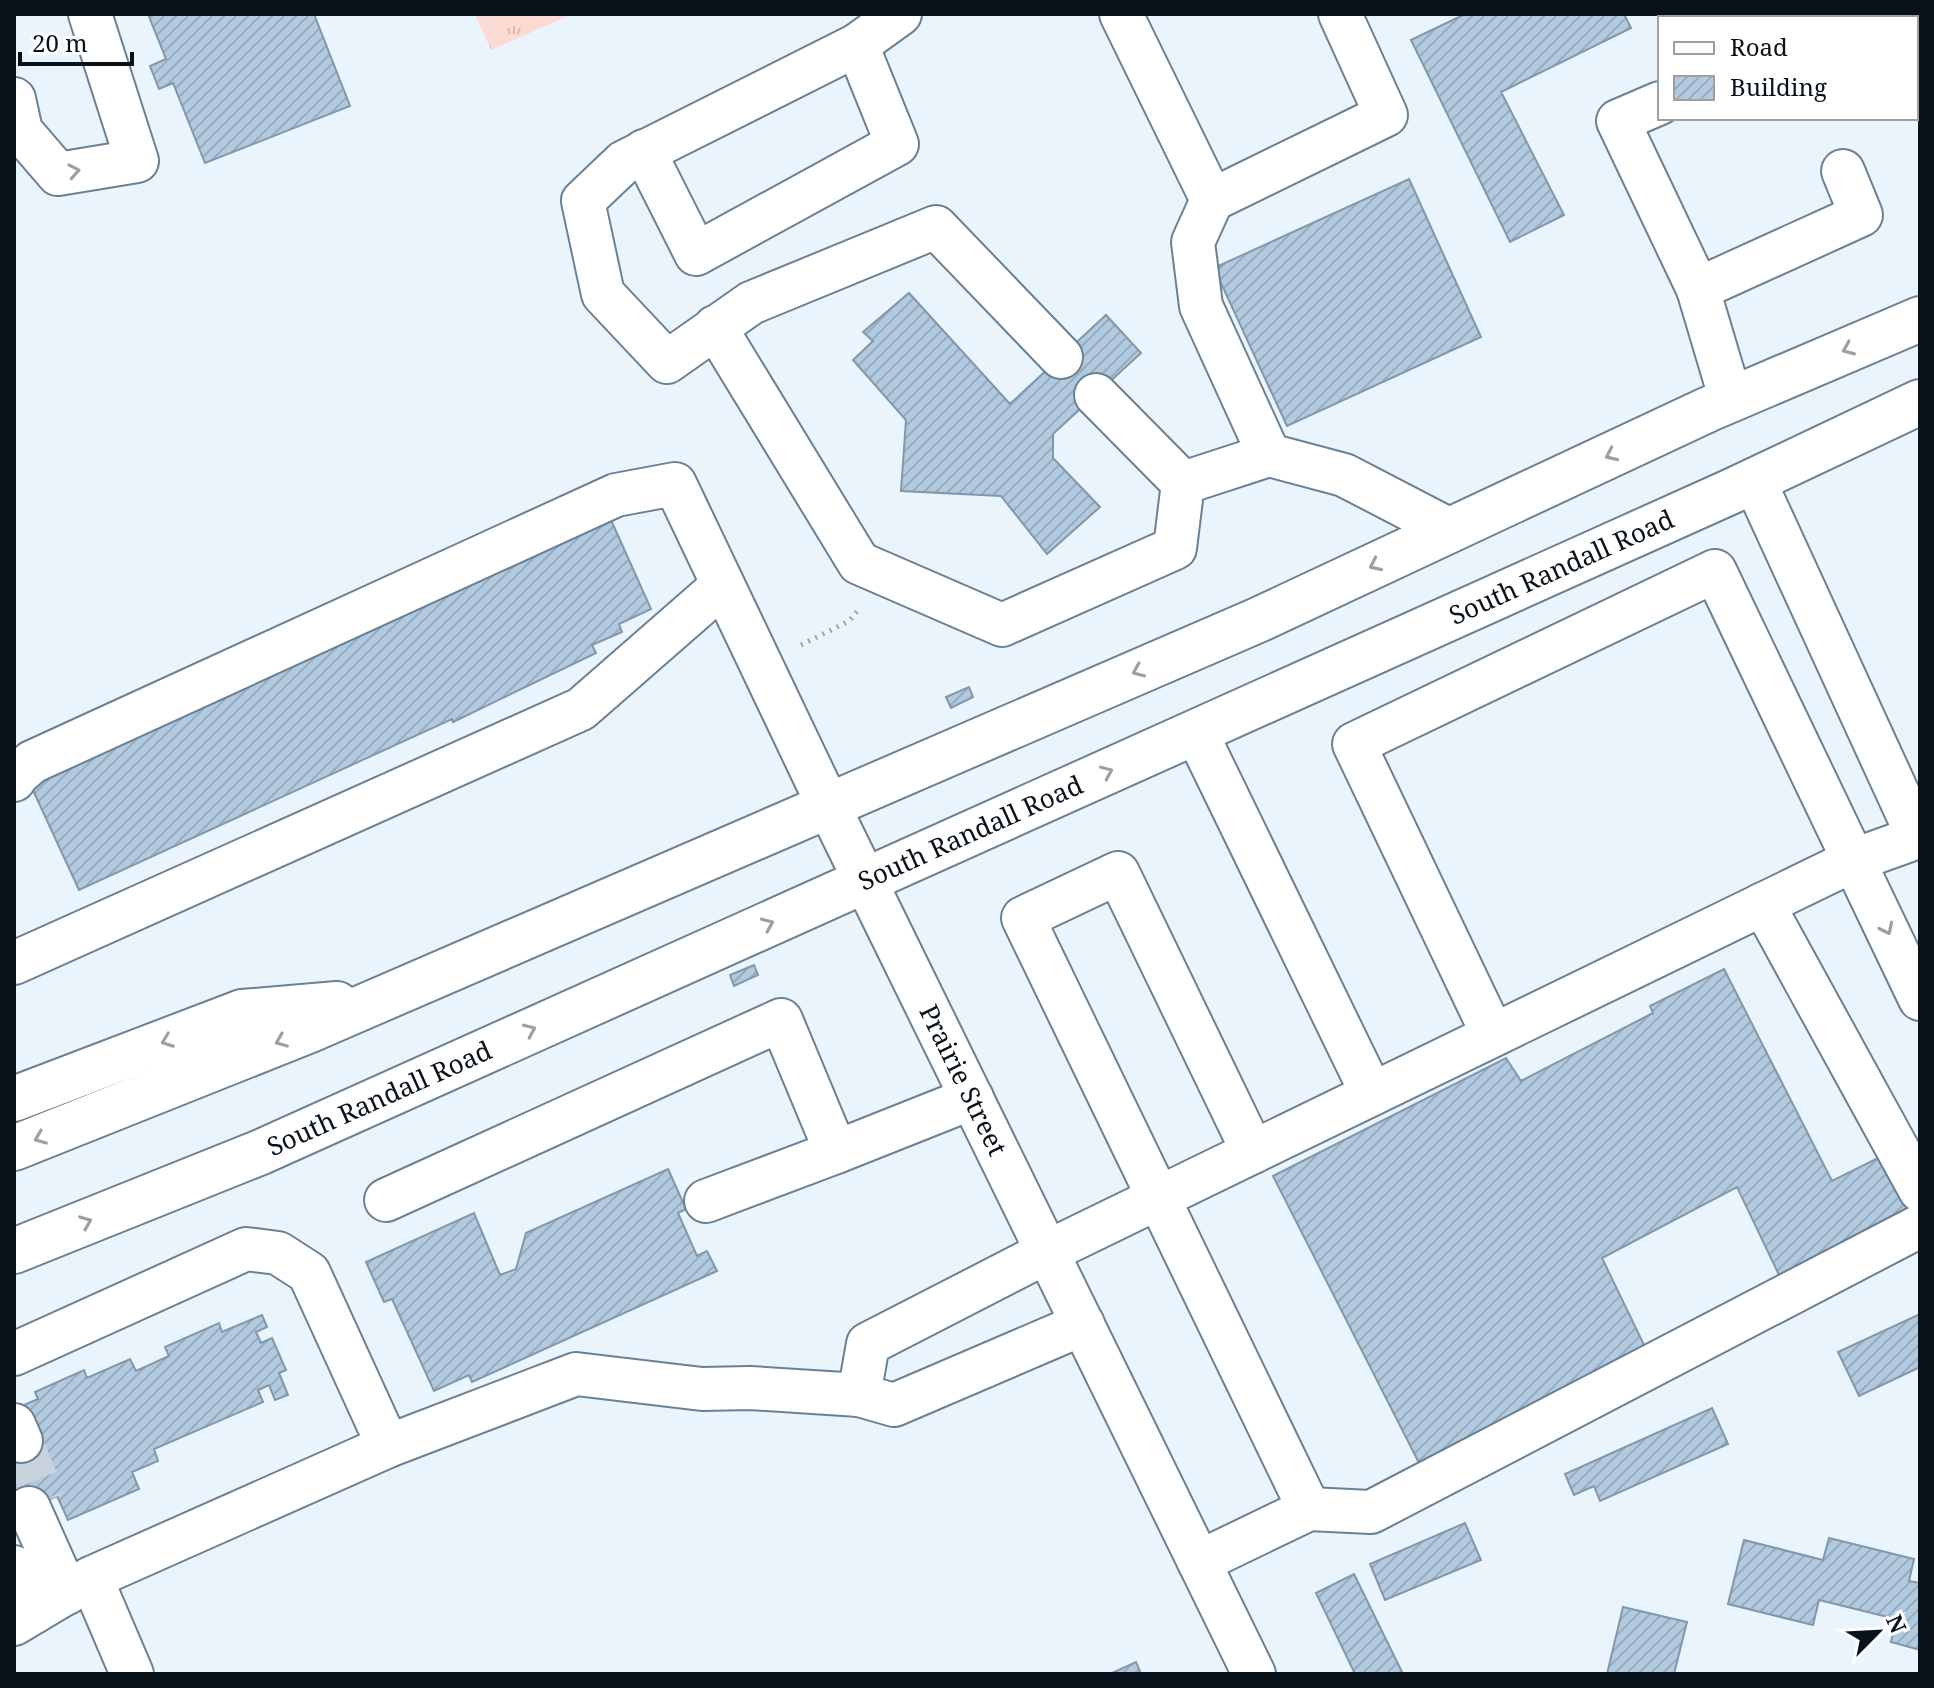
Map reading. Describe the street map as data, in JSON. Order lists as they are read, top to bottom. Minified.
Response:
{"streets":{"main road":["South Randall Road"],"street":["Prairie Street"]},"crossings":[["South Randall Road","Prairie Street"]],"legend":["Road","Building"],"scale_bar":"20 m","north":"top right"}
